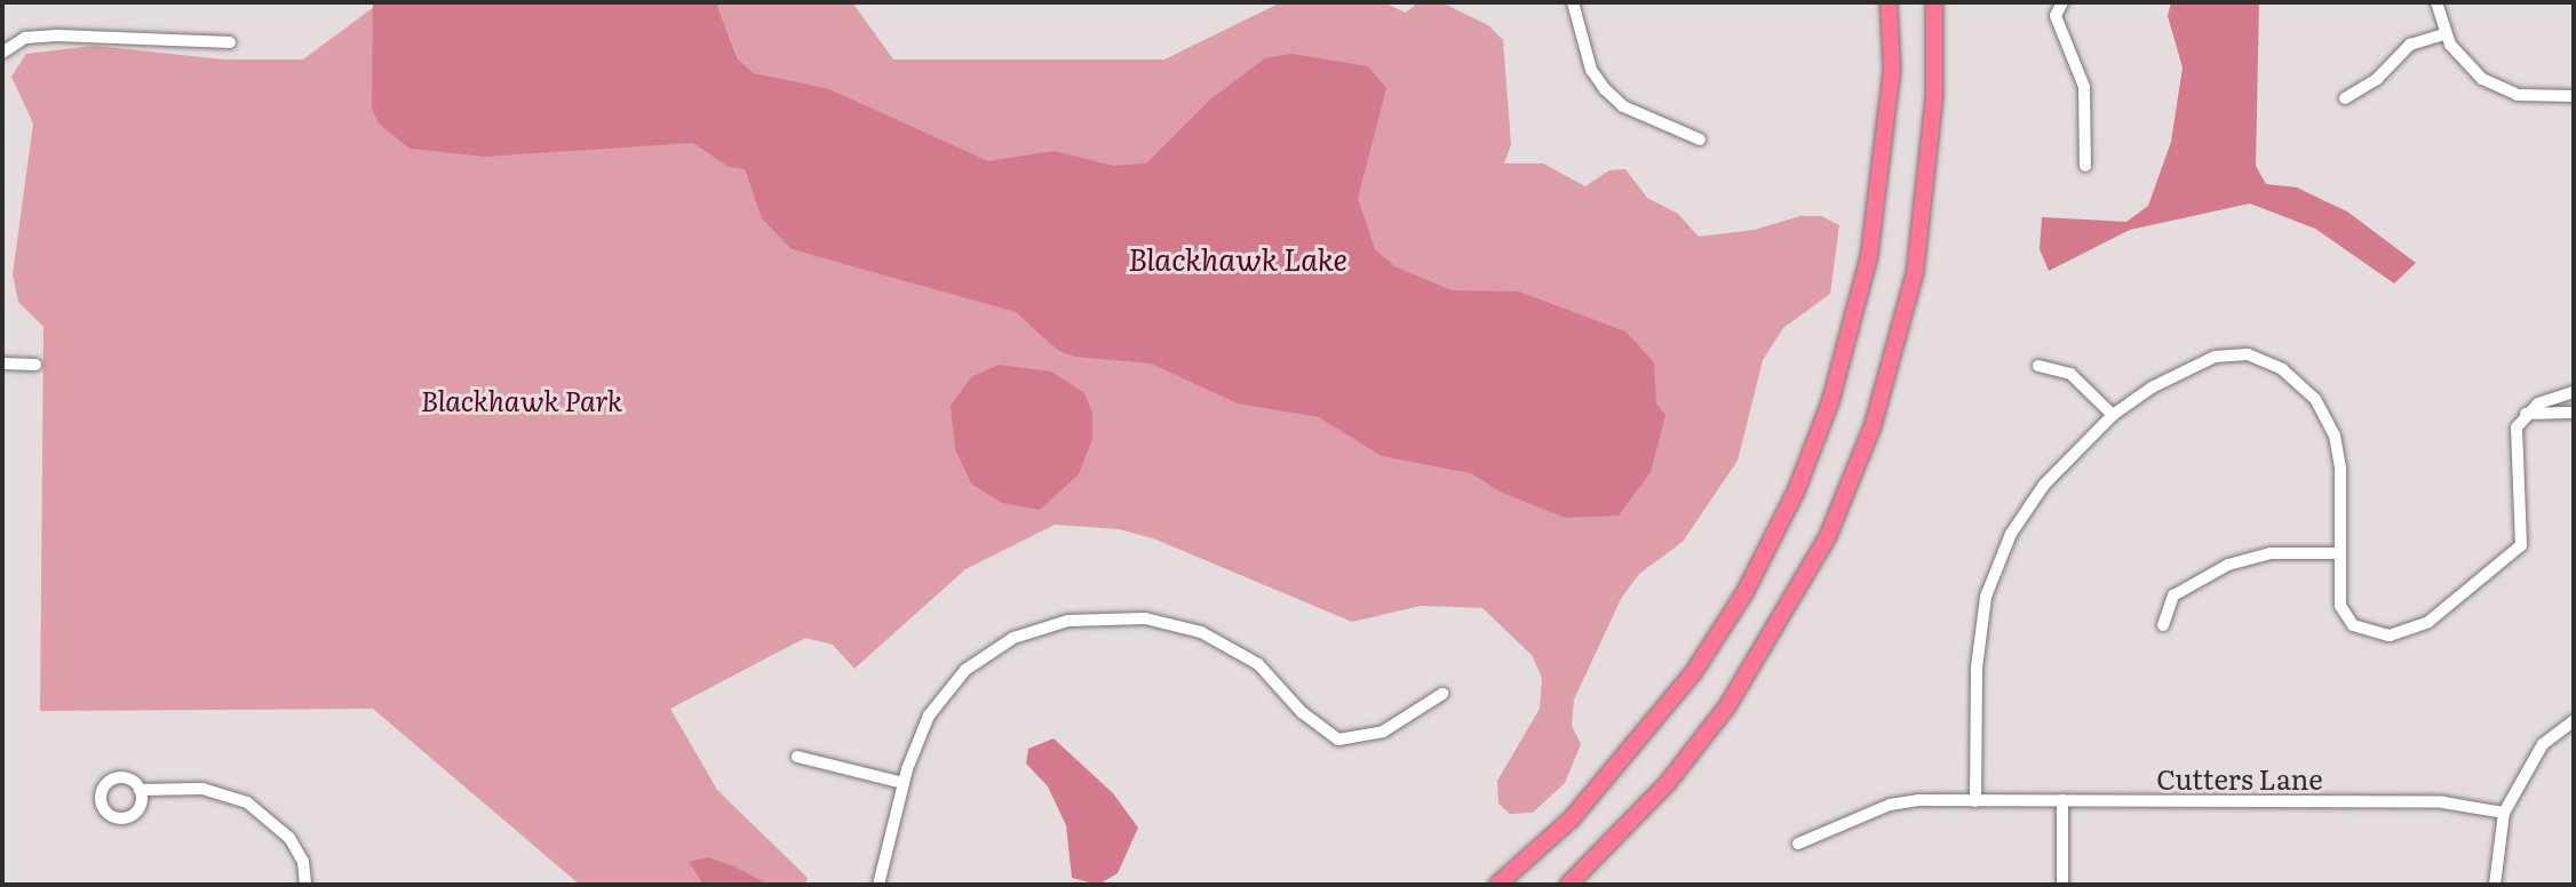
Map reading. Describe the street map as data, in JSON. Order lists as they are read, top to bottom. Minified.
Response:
{"streets":{"street":["Cutters Lane"]},"water":["Blackhawk Lake"],"parks":["Blackhawk Park"]}
